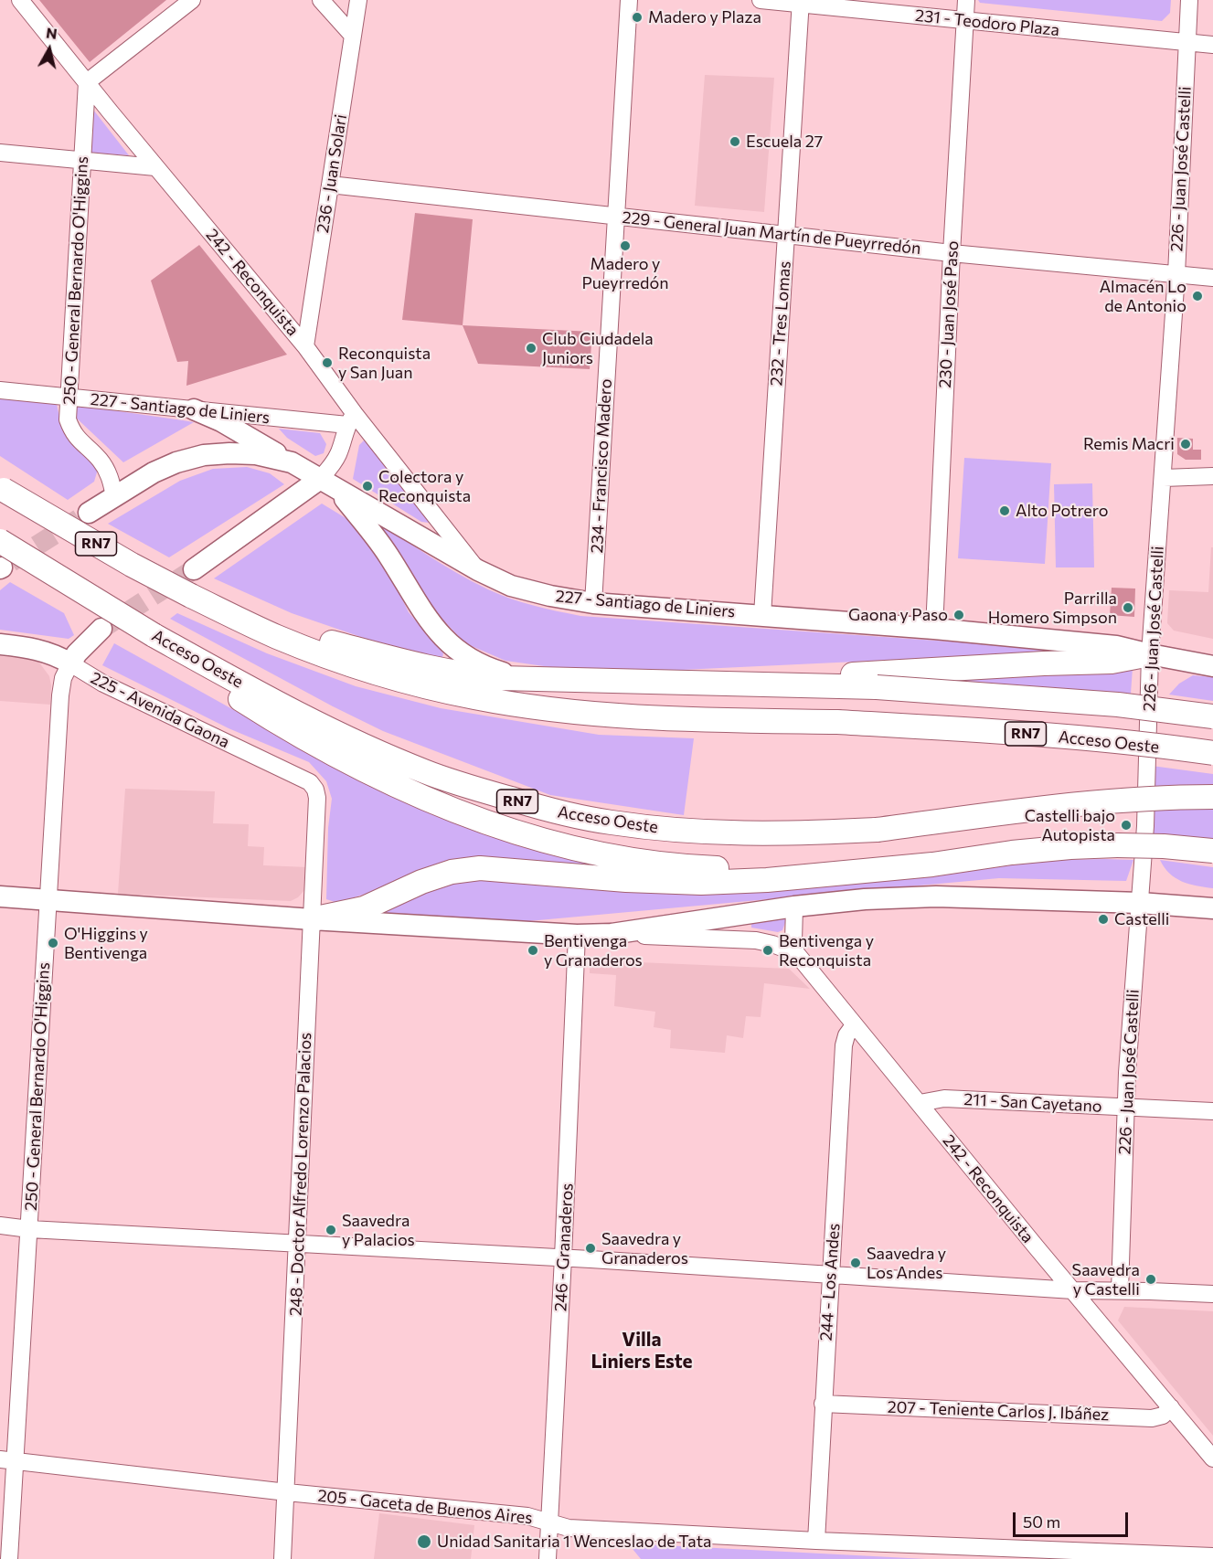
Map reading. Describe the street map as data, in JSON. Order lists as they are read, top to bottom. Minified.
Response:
{"streets":{"highway":["RN7","Acceso Oeste"],"main road":["250 - General Bernardo O'Higgins","227 - Santiago de Liniers","225 - Avenida Gaona"],"street":["231 - Teodoro Plaza","226 - Juan José Castelli","236 - Juan Solari","229 - General Juan Martín de Pueyrredón","242 - Reconquista","230 - Juan José Paso","232 - Tres Lomas","234 - Francisco Madero","211 - San Cayetano","248 - Doctor Alfredo Lorenzo Palacios","246 - Granaderos","244 - Los Andes","207 - Teniente Carlos J. Ibáñez","205 - Gaceta de Buenos Aires"]},"crossings":[["231 - Teodoro Plaza","226 - Juan José Castelli"],["231 - Teodoro Plaza","230 - Juan José Paso"],["231 - Teodoro Plaza","232 - Tres Lomas"],["226 - Juan José Castelli","229 - General Juan Martín de Pueyrredón"],["226 - Juan José Castelli","227 - Santiago de Liniers"],["226 - Juan José Castelli","211 - San Cayetano"],["236 - Juan Solari","229 - General Juan Martín de Pueyrredón"],["236 - Juan Solari","242 - Reconquista"],["229 - General Juan Martín de Pueyrredón","230 - Juan José Paso"],["229 - General Juan Martín de Pueyrredón","232 - Tres Lomas"],["229 - General Juan Martín de Pueyrredón","234 - Francisco Madero"],["250 - General Bernardo O'Higgins","242 - Reconquista"],["250 - General Bernardo O'Higgins","227 - Santiago de Liniers"],["250 - General Bernardo O'Higgins","225 - Avenida Gaona"],["250 - General Bernardo O'Higgins","205 - Gaceta de Buenos Aires"],["242 - Reconquista","227 - Santiago de Liniers"],["242 - Reconquista","211 - San Cayetano"],["242 - Reconquista","244 - Los Andes"],["242 - Reconquista","207 - Teniente Carlos J. Ibáñez"],["230 - Juan José Paso","227 - Santiago de Liniers"],["232 - Tres Lomas","227 - Santiago de Liniers"],["227 - Santiago de Liniers","234 - Francisco Madero"],["225 - Avenida Gaona","248 - Doctor Alfredo Lorenzo Palacios"],["248 - Doctor Alfredo Lorenzo Palacios","205 - Gaceta de Buenos Aires"],["246 - Granaderos","205 - Gaceta de Buenos Aires"],["244 - Los Andes","207 - Teniente Carlos J. Ibáñez"],["244 - Los Andes","205 - Gaceta de Buenos Aires"]],"districts":["Villa Liniers Este"],"places":["Madero y Plaza","Escuela 27","Madero y Pueyrredón","Almacén Lo de Antonio","Club Ciudadela Juniors","Reconquista y San Juan","Remis Macri","Colectora y Reconquista","Alto Potrero","Parrilla Homero Simpson","Gaona y Paso","Castelli bajo Autopista","Castelli","O'Higgins y Bentivenga","Bentivenga y Granaderos","Bentivenga y Reconquista","Saavedra y Palacios","Saavedra y Granaderos","Saavedra y Los Andes","Saavedra y Castelli","Unidad Sanitaria 1 Wenceslao de Tata"],"scale_bar":"50 m","north":"top"}
